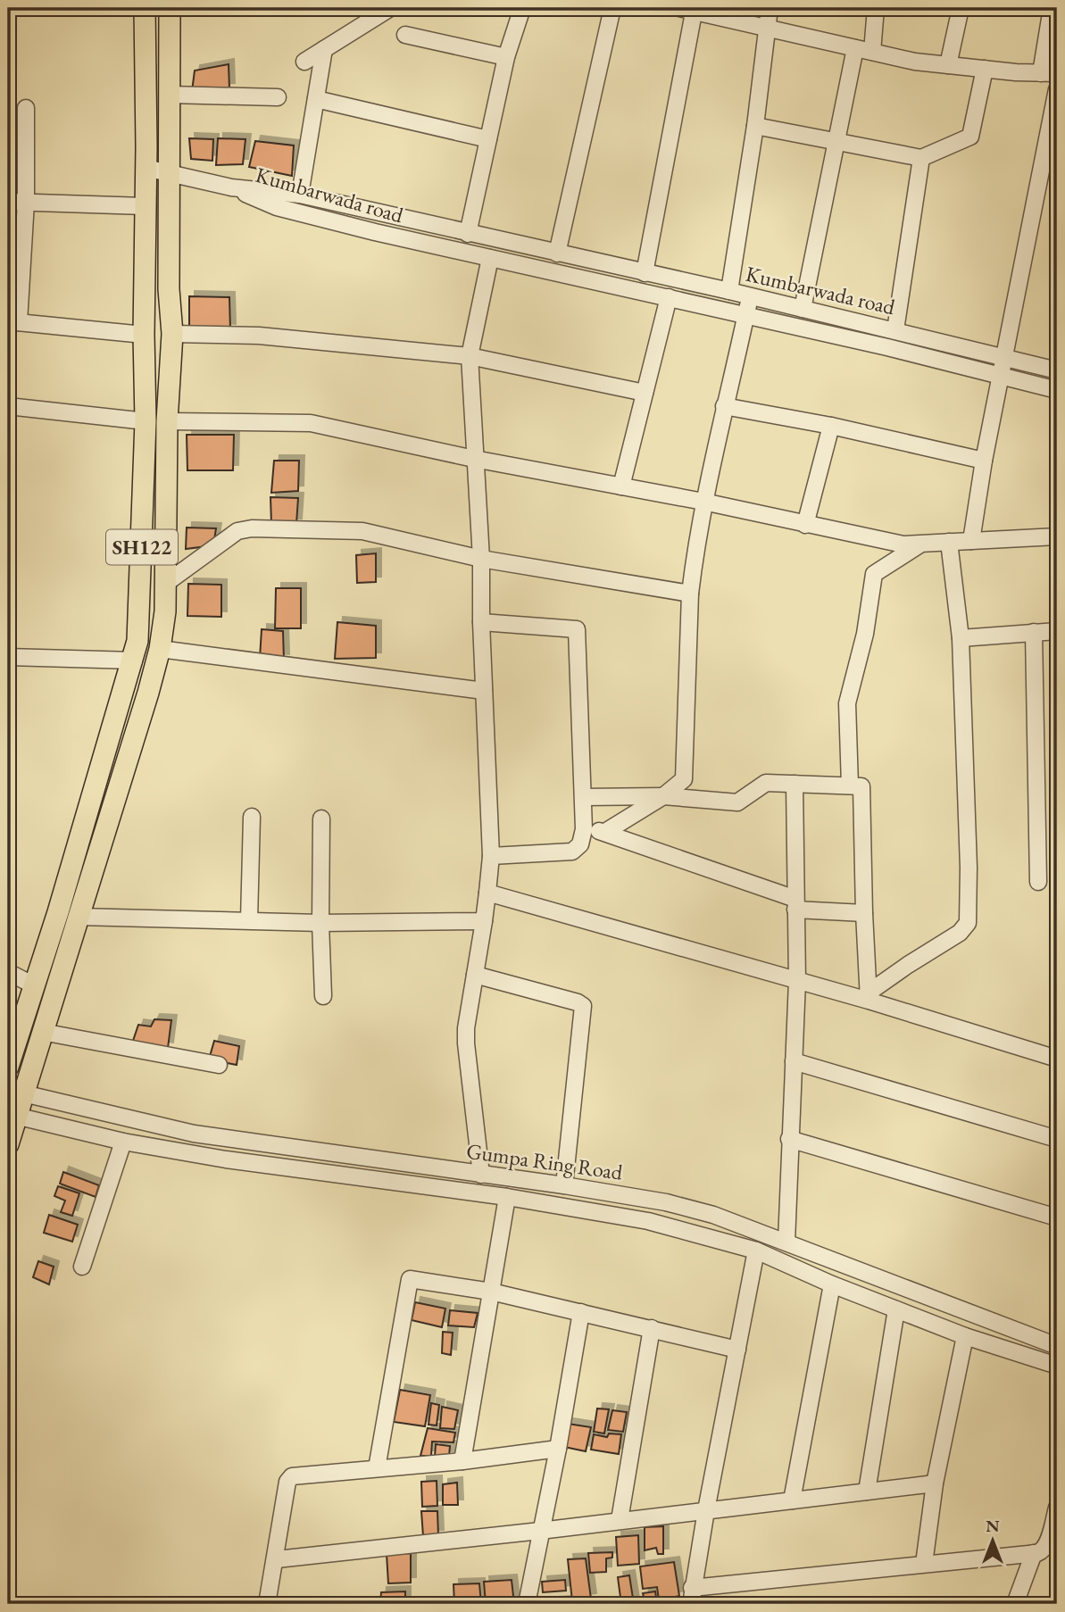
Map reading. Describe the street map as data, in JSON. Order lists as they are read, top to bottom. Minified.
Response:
{"streets":{"main road":["SH122"],"street":["Kumbarwada road","Gumpa Ring Road"]},"north":"top"}
